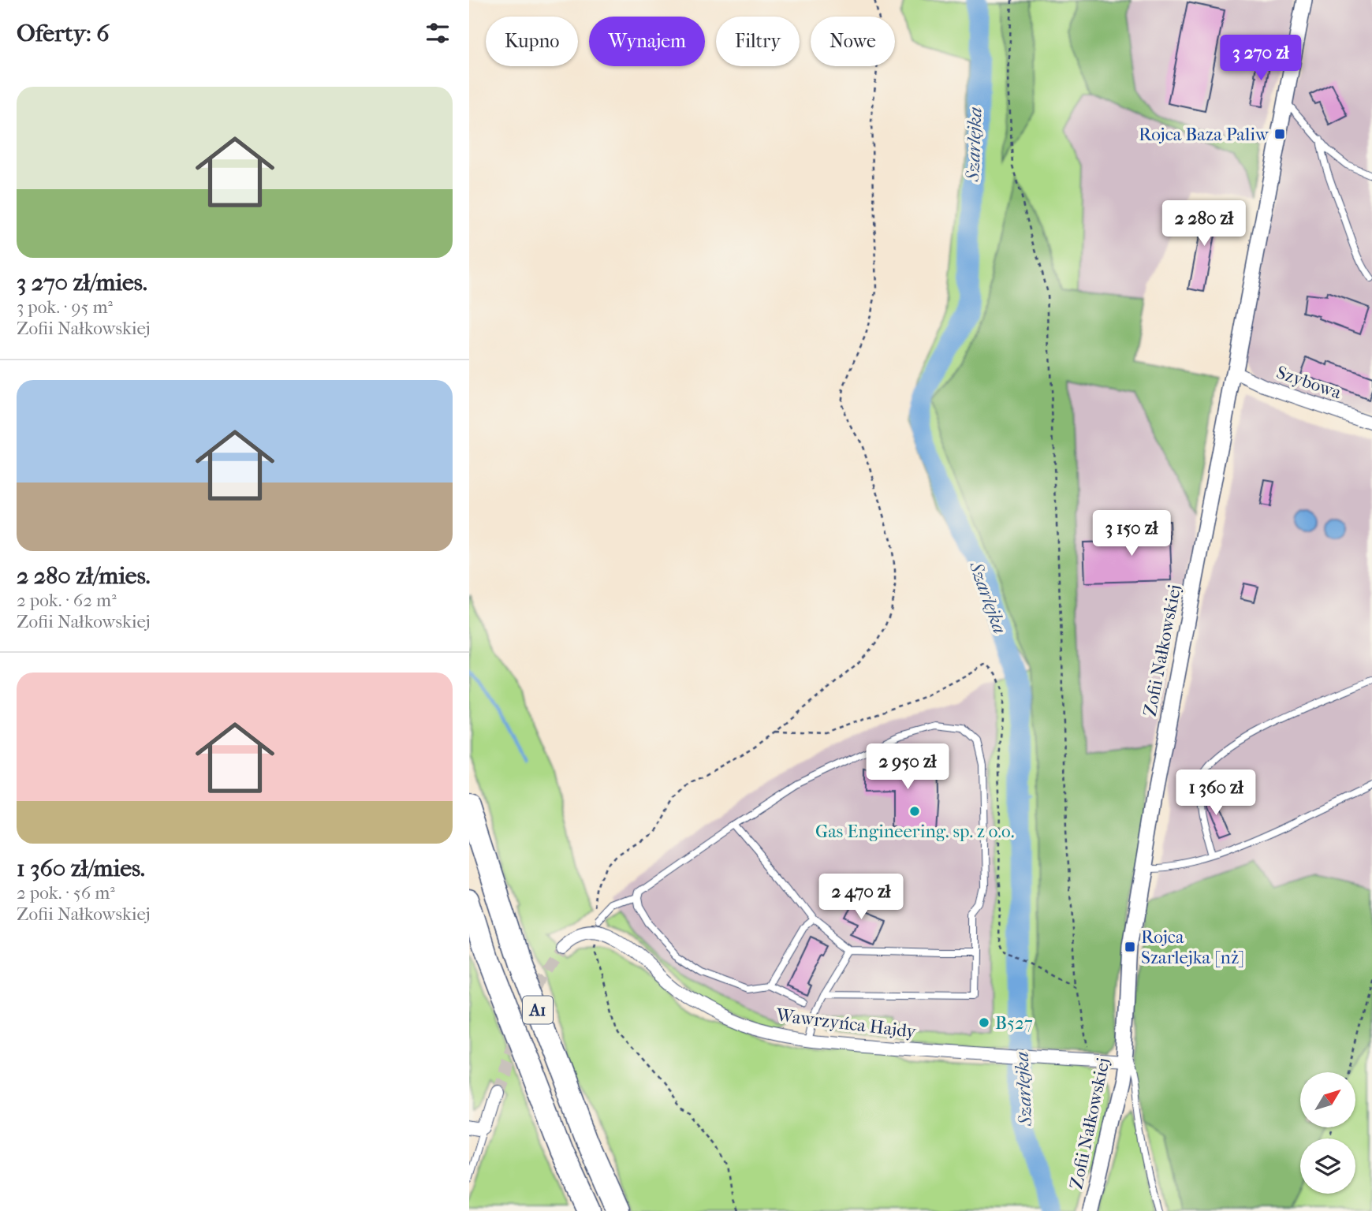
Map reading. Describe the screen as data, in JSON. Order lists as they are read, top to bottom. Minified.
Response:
{"streets":{"highway":["A1"],"street":["Szybowa","Zofii Nałkowskiej","Wawrzyńca Hajdy"]},"crossings":[["Szybowa","Zofii Nałkowskiej"]],"water":["Szarlejka"],"places":{"transit":["Rojca Baza Paliw","Rojca Szarlejka [nż]"],"other":["Gas Engineering. sp. z o.o.","B527"]},"north":"top right","page":{"heading":"Oferty: 6","chip":["Kupno","Wynajem","Filtry","Nowe"],"price":["3 270 zł","2 280 zł","3 150 zł","2 950 zł","1 360 zł","2 470 zł"],"list":[{"name":"3 270 zł/mies.","note":"3 pok. · 95 m² · Zofii Nałkowskiej"},{"name":"2 280 zł/mies.","note":"2 pok. · 62 m² · Zofii Nałkowskiej"},{"name":"1 360 zł/mies.","note":"2 pok. · 56 m² · Zofii Nałkowskiej"}]}}
